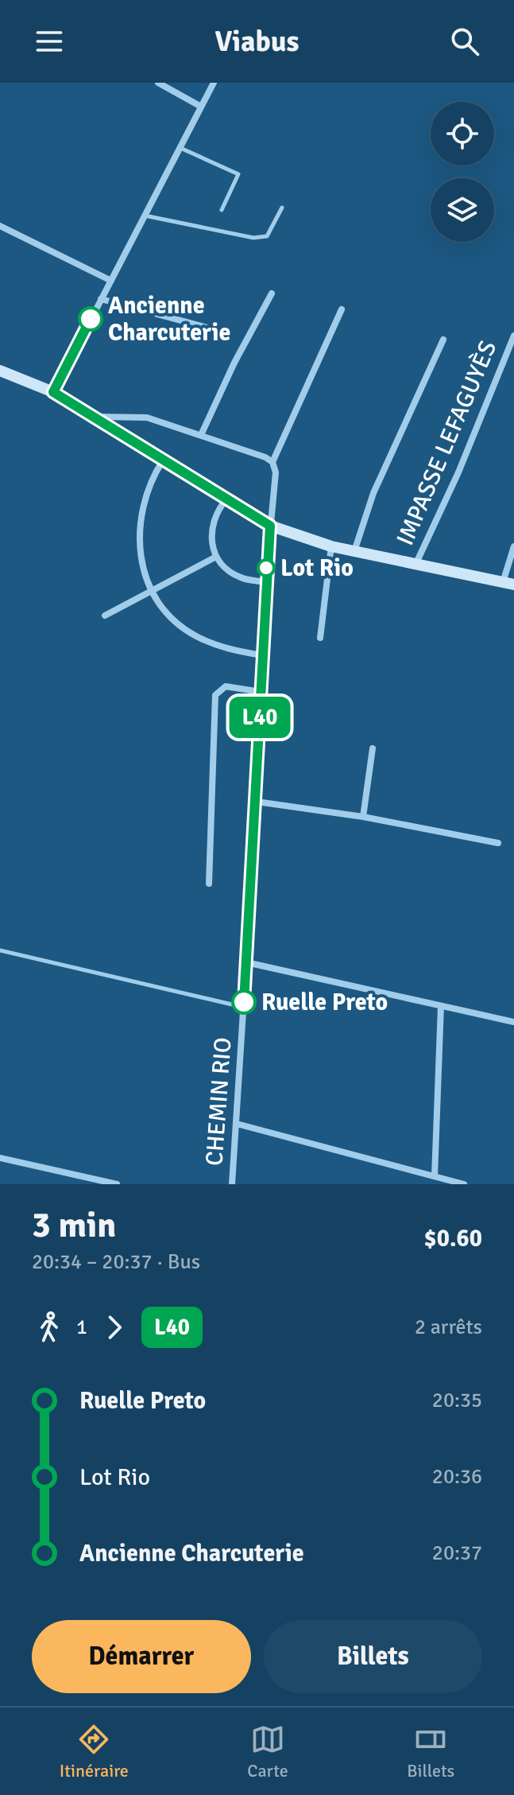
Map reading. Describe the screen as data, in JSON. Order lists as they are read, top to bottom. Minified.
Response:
{"streets":{"street":["IMPASSE LEFAGUYÈS","CHEMIN RIO"]},"places":["Ancienne Charcuterie","Lot Rio","Ruelle Preto"],"lines":["bus line L40"],"page":{"header":"Viabus","on_map":"L40","heading":["3 min","20:34 – 20:37 · Bus","$0.60"],"legs":["1","L40","2 arrêts"],"list":[{"name":"Ruelle Preto","value":"20:35"},{"name":"Lot Rio","value":"20:36"},{"name":"Ancienne Charcuterie","value":"20:37"}],"buttons":["Démarrer","Billets"],"tabs":["Itinéraire","Carte","Billets"]}}
